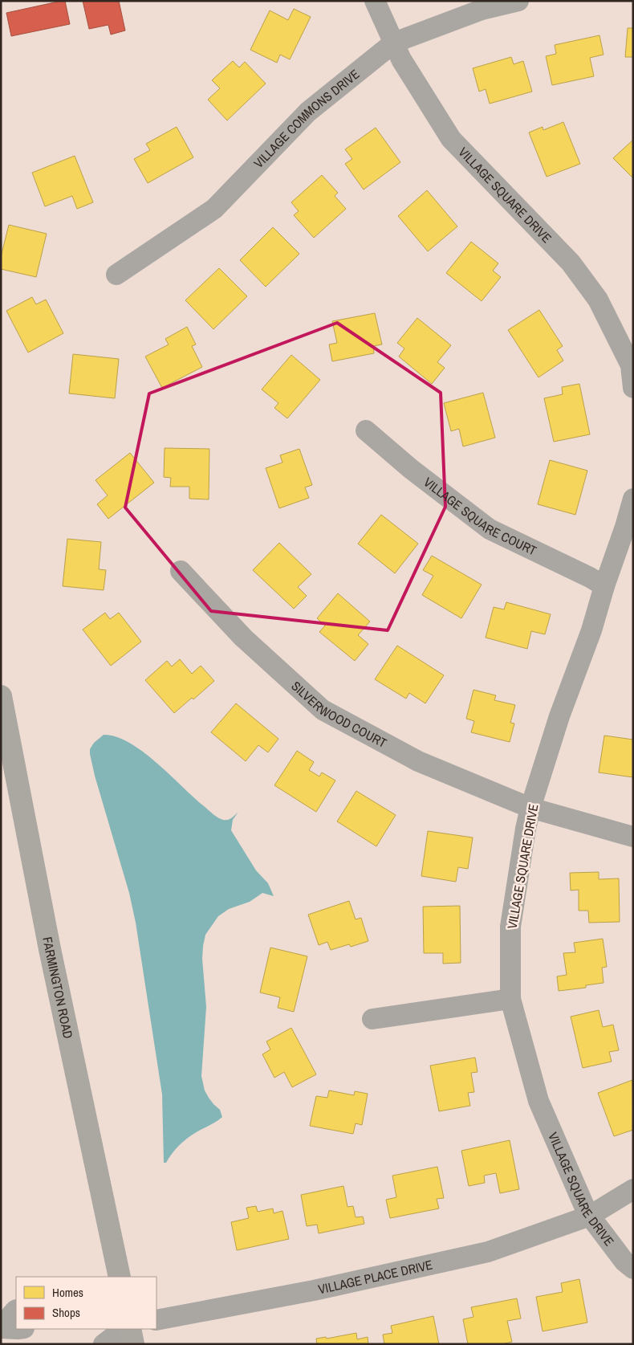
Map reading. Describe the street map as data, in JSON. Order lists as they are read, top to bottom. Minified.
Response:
{"streets":{"street":["VILLAGE COMMONS DRIVE","VILLAGE SQUARE DRIVE","VILLAGE SQUARE COURT","SILVERWOOD COURT","FARMINGTON ROAD","VILLAGE PLACE DRIVE"]},"crossings":[["VILLAGE COMMONS DRIVE","VILLAGE SQUARE DRIVE"],["VILLAGE SQUARE DRIVE","VILLAGE SQUARE COURT"],["VILLAGE SQUARE DRIVE","SILVERWOOD COURT"],["VILLAGE SQUARE DRIVE","VILLAGE PLACE DRIVE"]],"legend":["Homes","Shops"]}
